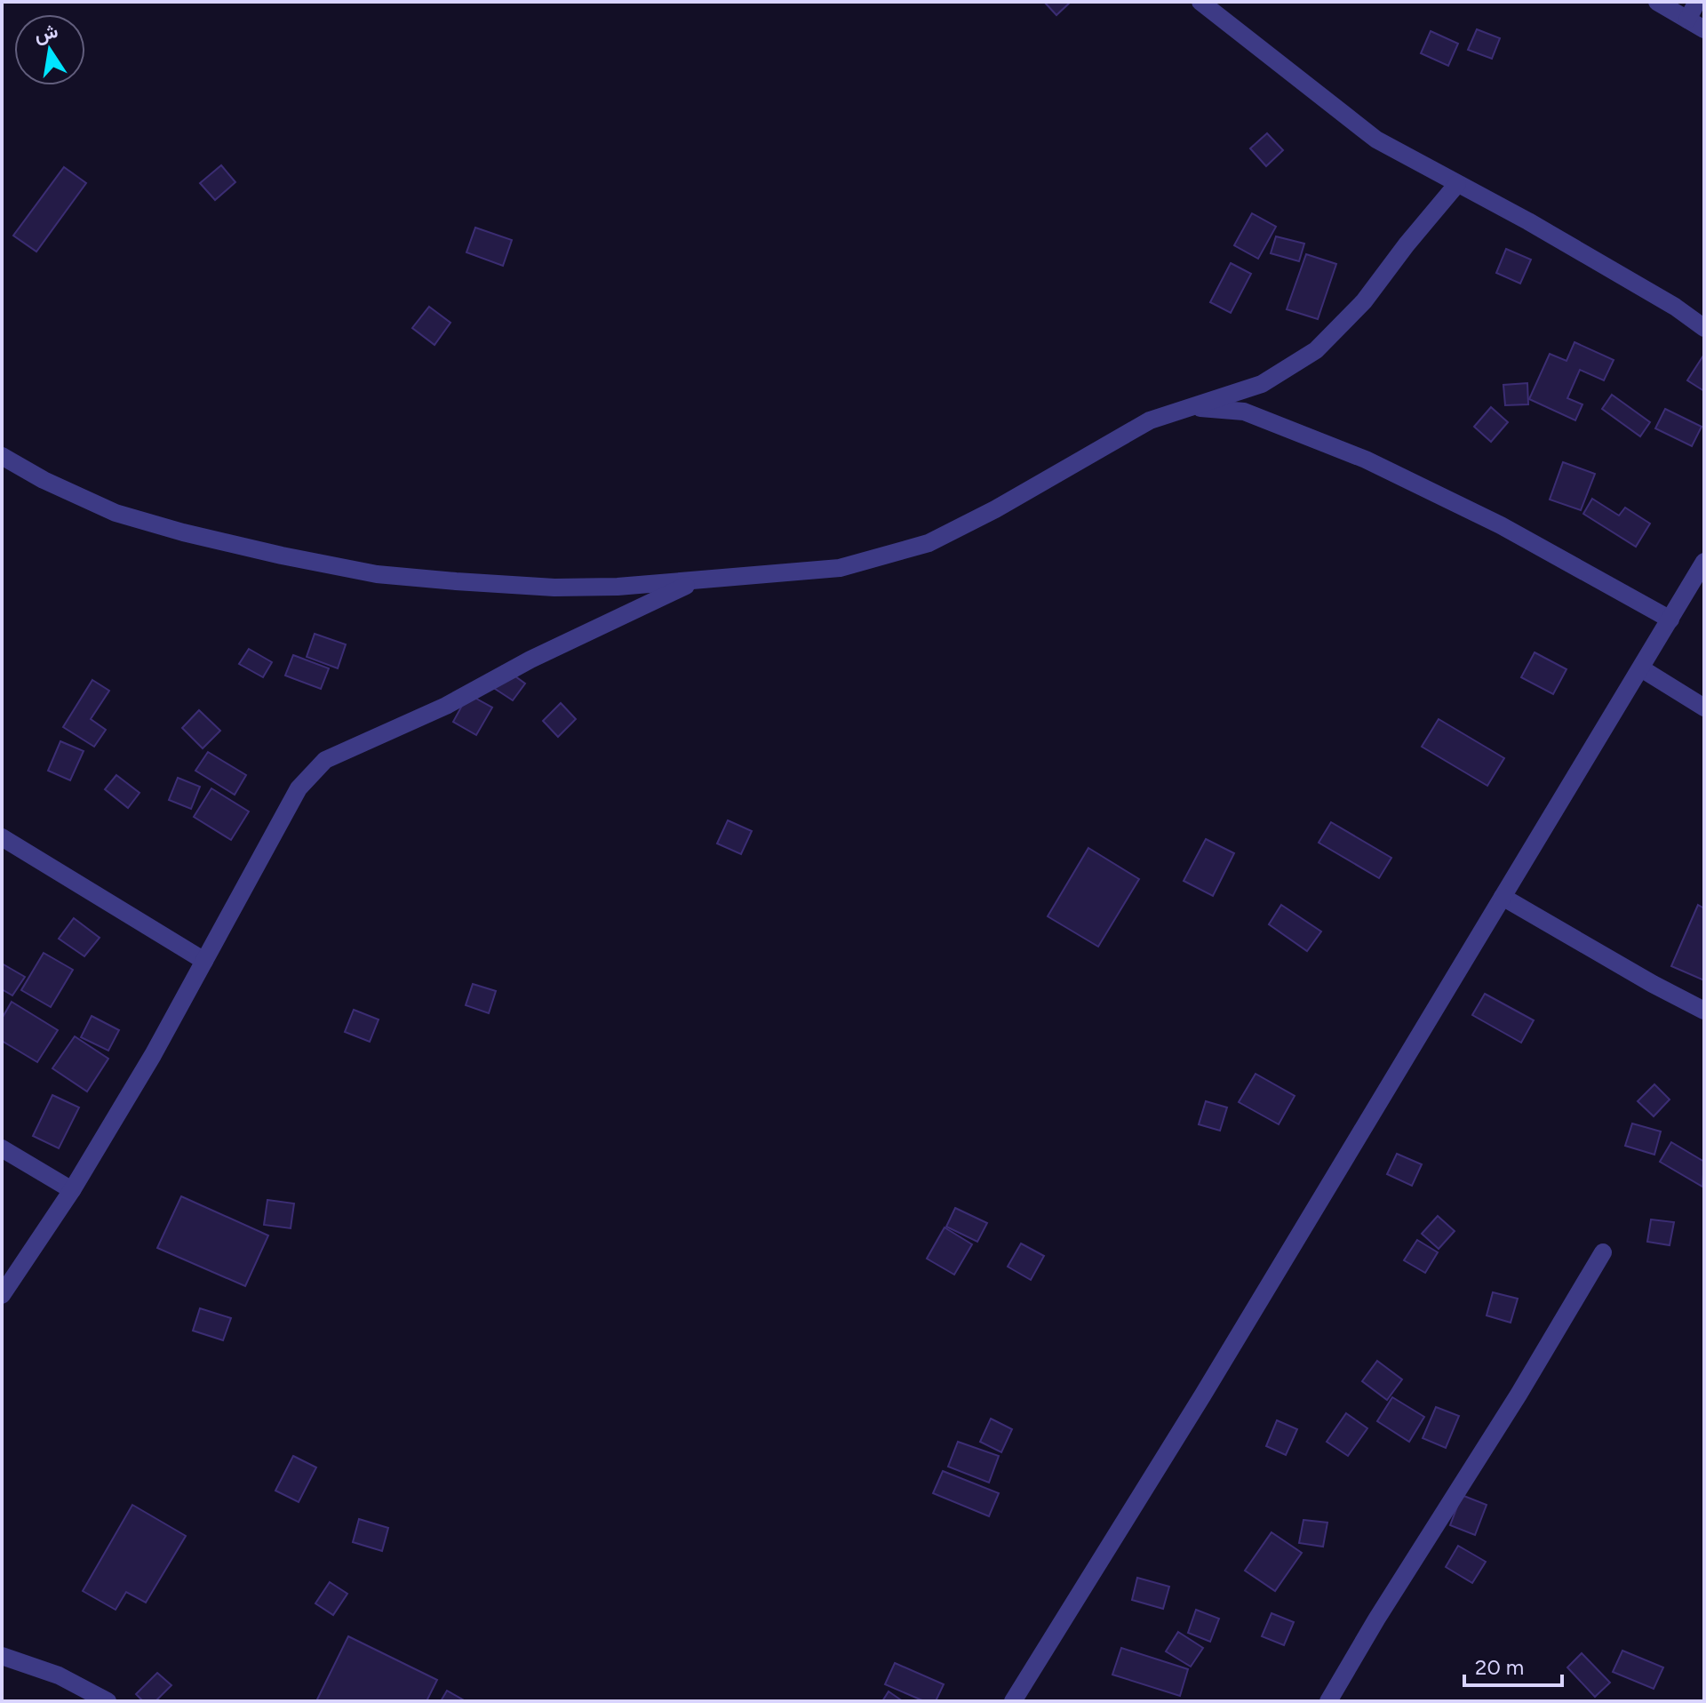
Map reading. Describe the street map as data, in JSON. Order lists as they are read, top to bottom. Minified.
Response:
{"scale_bar":"20 m","north":"top"}
